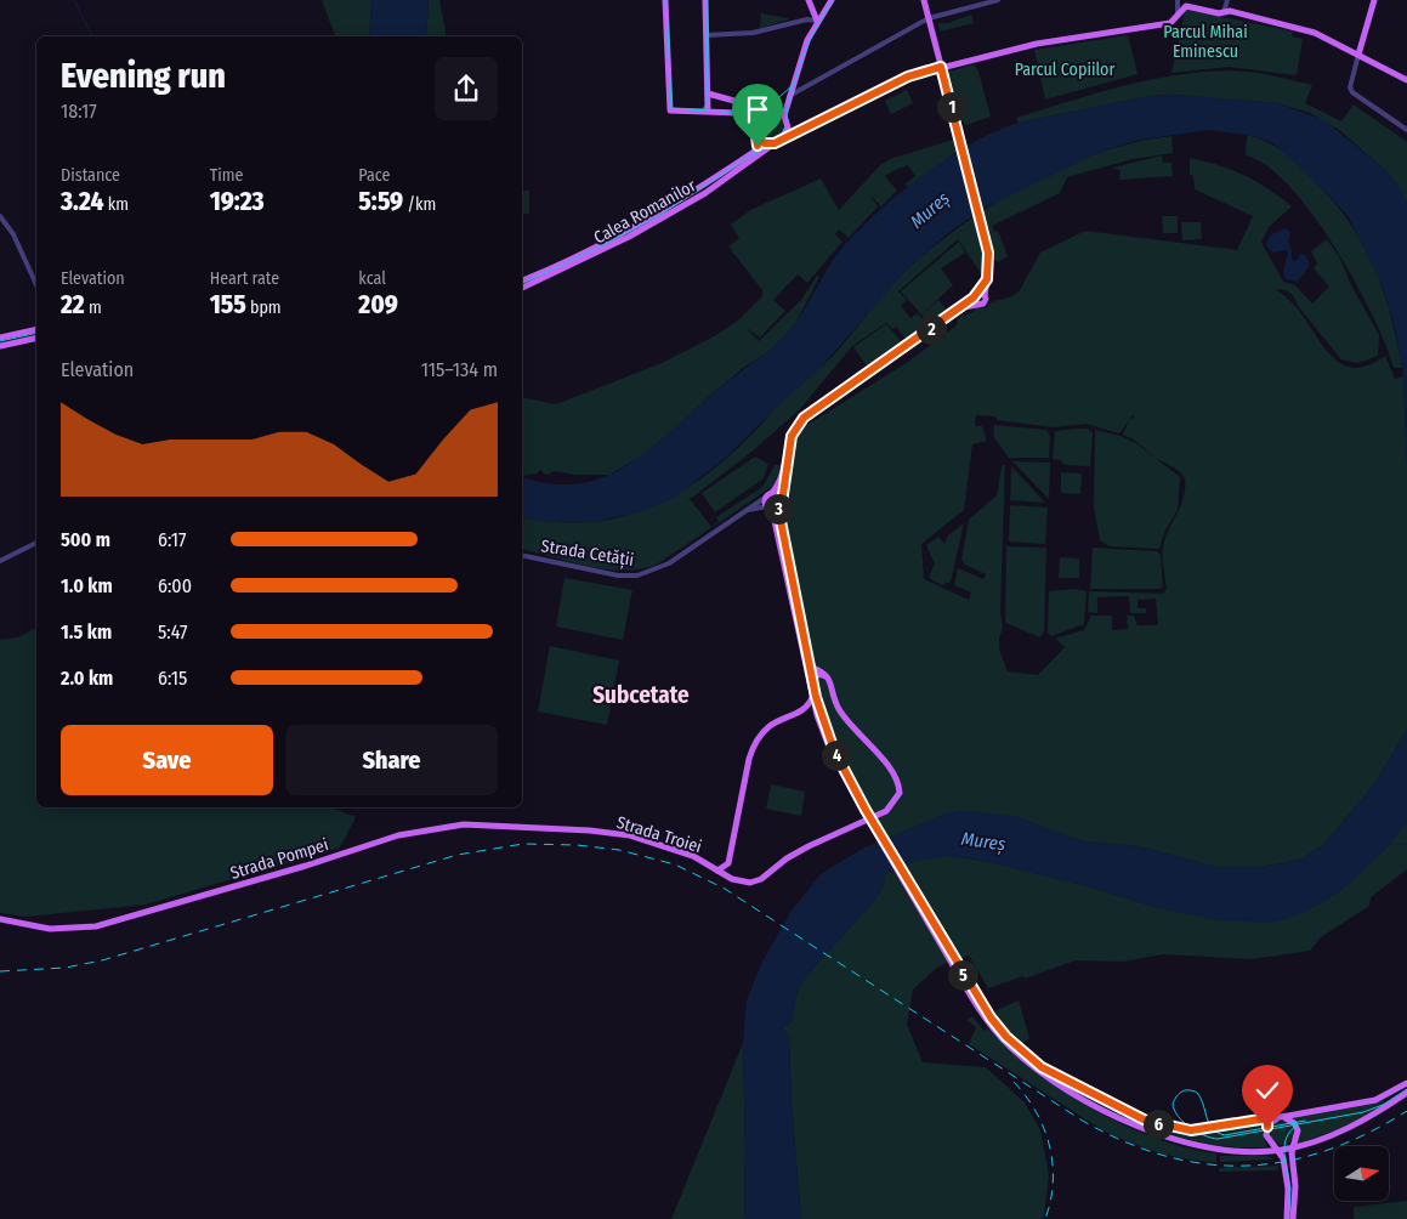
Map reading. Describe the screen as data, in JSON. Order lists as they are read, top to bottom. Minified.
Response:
{"streets":{"main road":["Calea Romanilor","Strada Troiei","Strada Pompei"],"street":["Strada Cetății"]},"crossings":[["Strada Troiei","Strada Pompei"]],"districts":["Subcetate"],"water":["Mureș"],"parks":["Parcul Mihai Eminescu","Parcul Copiilor"],"north":"right","page":{"heading":["Evening run","18:17"],"pins":["1","2","3","4","5","6"],"stats":[["Distance","3.24 km"],["Time","19:23"],["Pace","5:59 /km"],["Elevation","22 m"],["Heart rate","155 bpm"],["kcal","209"]],"chart":["Elevation","115–134 m"],"list":[{"name":"500 m","note":"6:17"},{"name":"1.0 km","note":"6:00"},{"name":"1.5 km","note":"5:47"},{"name":"2.0 km","note":"6:15"}],"buttons":["Save","Share"]}}
